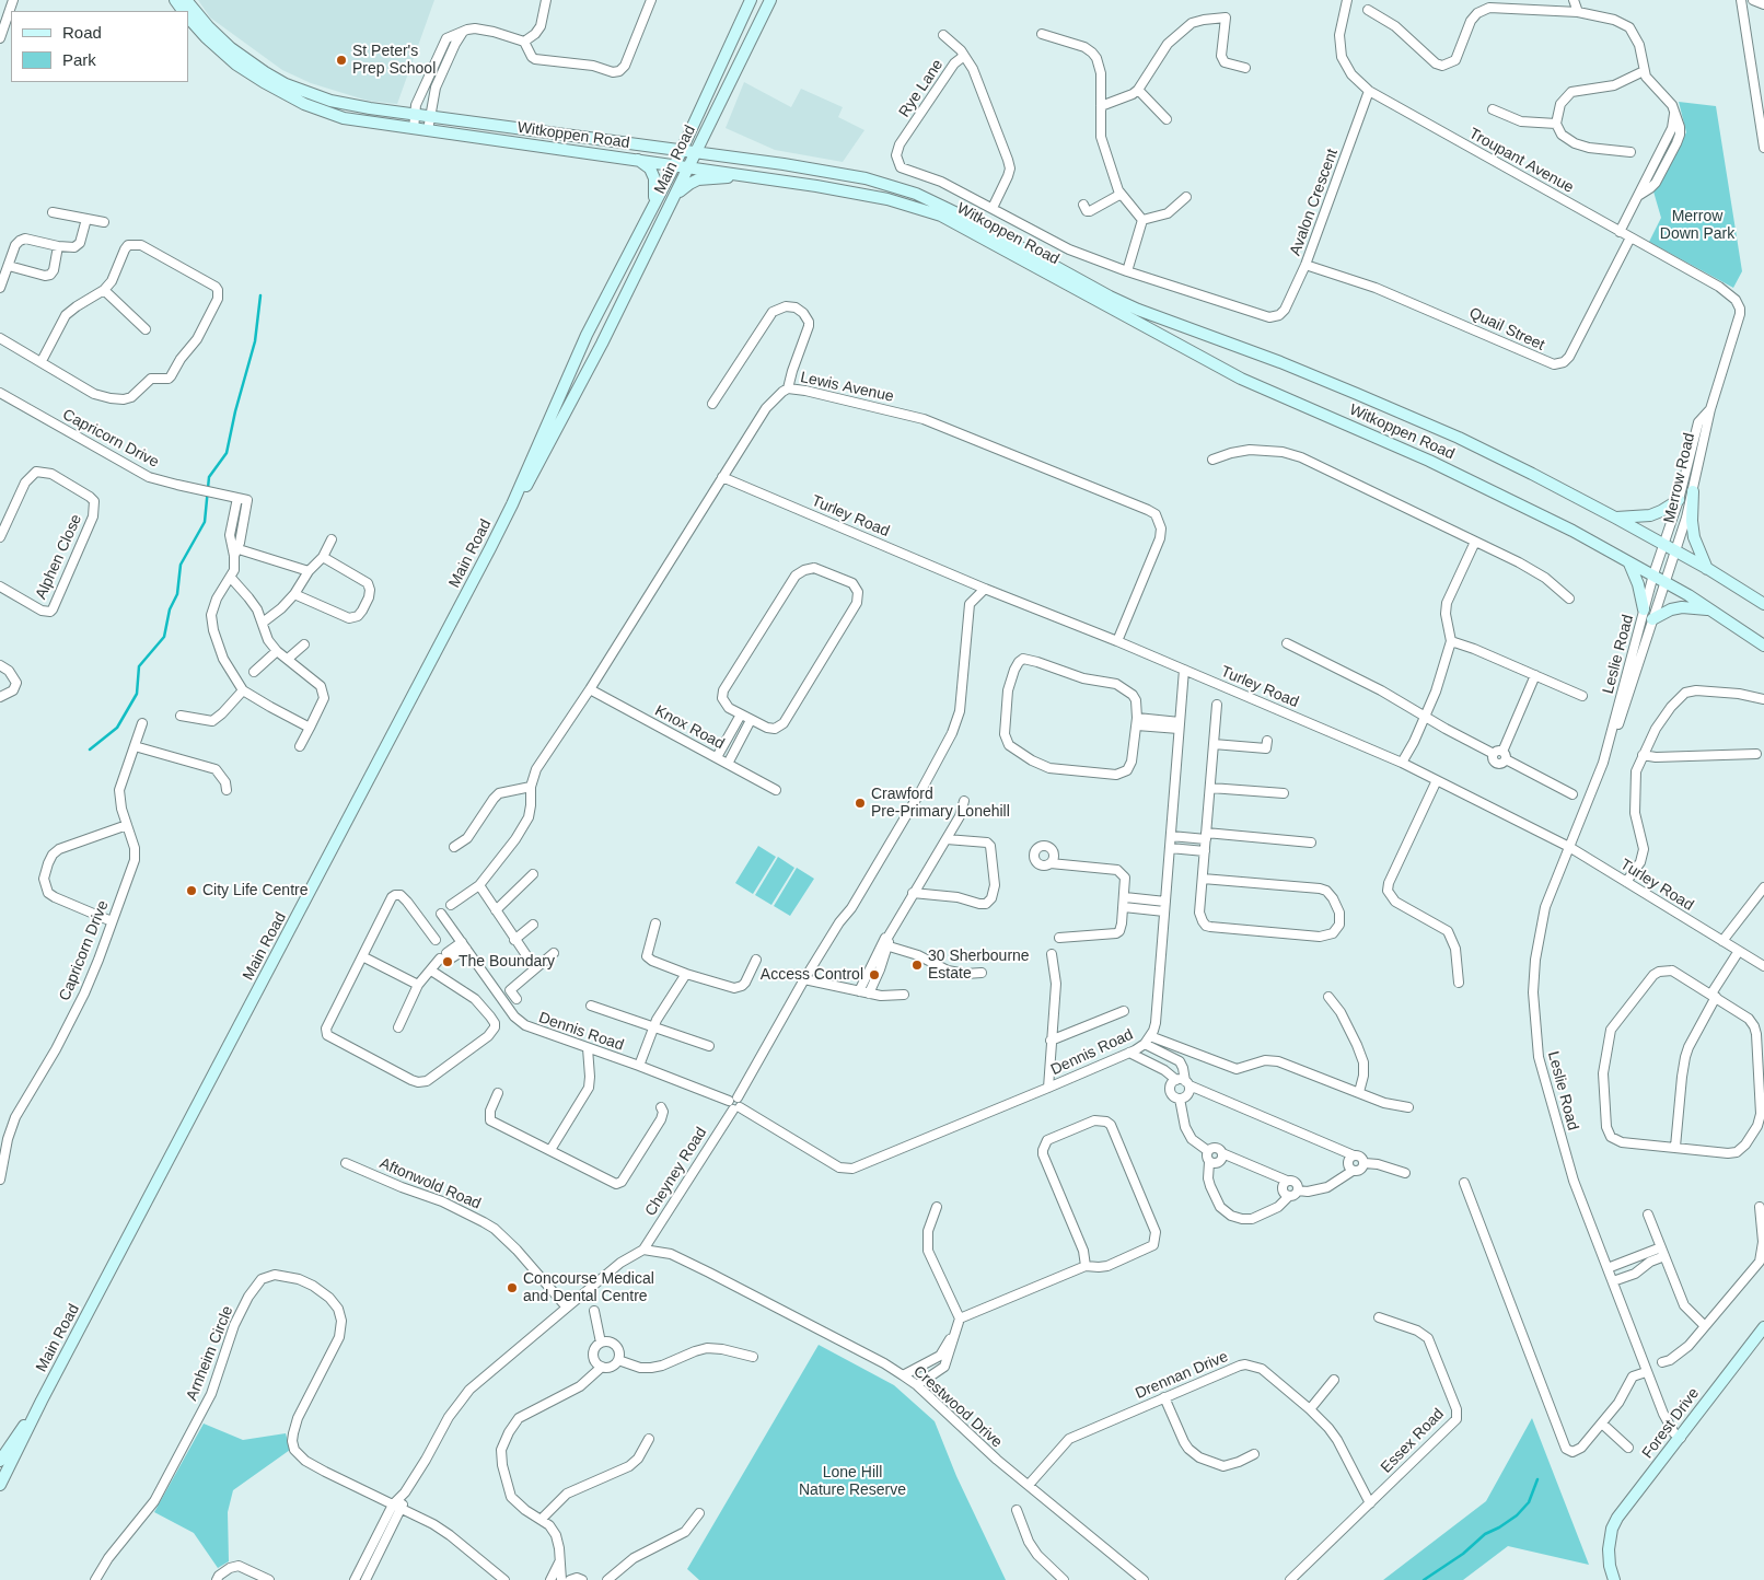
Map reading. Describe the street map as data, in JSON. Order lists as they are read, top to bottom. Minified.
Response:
{"streets":{"main road":["Witkoppen Road","Main Road","Forest Drive"],"street":["Rye Lane","Troupant Avenue","Avalon Crescent","Quail Street","Lewis Avenue","Capricorn Drive","Merrow Road","Turley Road","Alphen Close","Leslie Road","Knox Road","Dennis Road","Cheyney Road","Aftonwold Road","Arnheim Circle","Drennan Drive","Crestwood Drive","Essex Road"]},"crossings":[["Rye Lane","Avalon Crescent"],["Witkoppen Road","Main Road"],["Witkoppen Road","Merrow Road"],["Witkoppen Road","Leslie Road"],["Troupant Avenue","Avalon Crescent"],["Troupant Avenue","Quail Street"],["Troupant Avenue","Merrow Road"],["Avalon Crescent","Quail Street"],["Lewis Avenue","Turley Road"],["Lewis Avenue","Knox Road"],["Merrow Road","Leslie Road"],["Turley Road","Leslie Road"],["Turley Road","Dennis Road"],["Turley Road","Cheyney Road"],["Leslie Road","Forest Drive"],["Dennis Road","Cheyney Road"],["Cheyney Road","Crestwood Drive"],["Drennan Drive","Crestwood Drive"],["Drennan Drive","Essex Road"]],"parks":["Merrow Down Park","Lone Hill Nature Reserve"],"places":["St Peter's Prep School","Crawford Pre-Primary Lonehill","City Life Centre","The Boundary","30 Sherbourne Estate","Access Control","Concourse Medical and Dental Centre"],"legend":["Road","Park"]}
